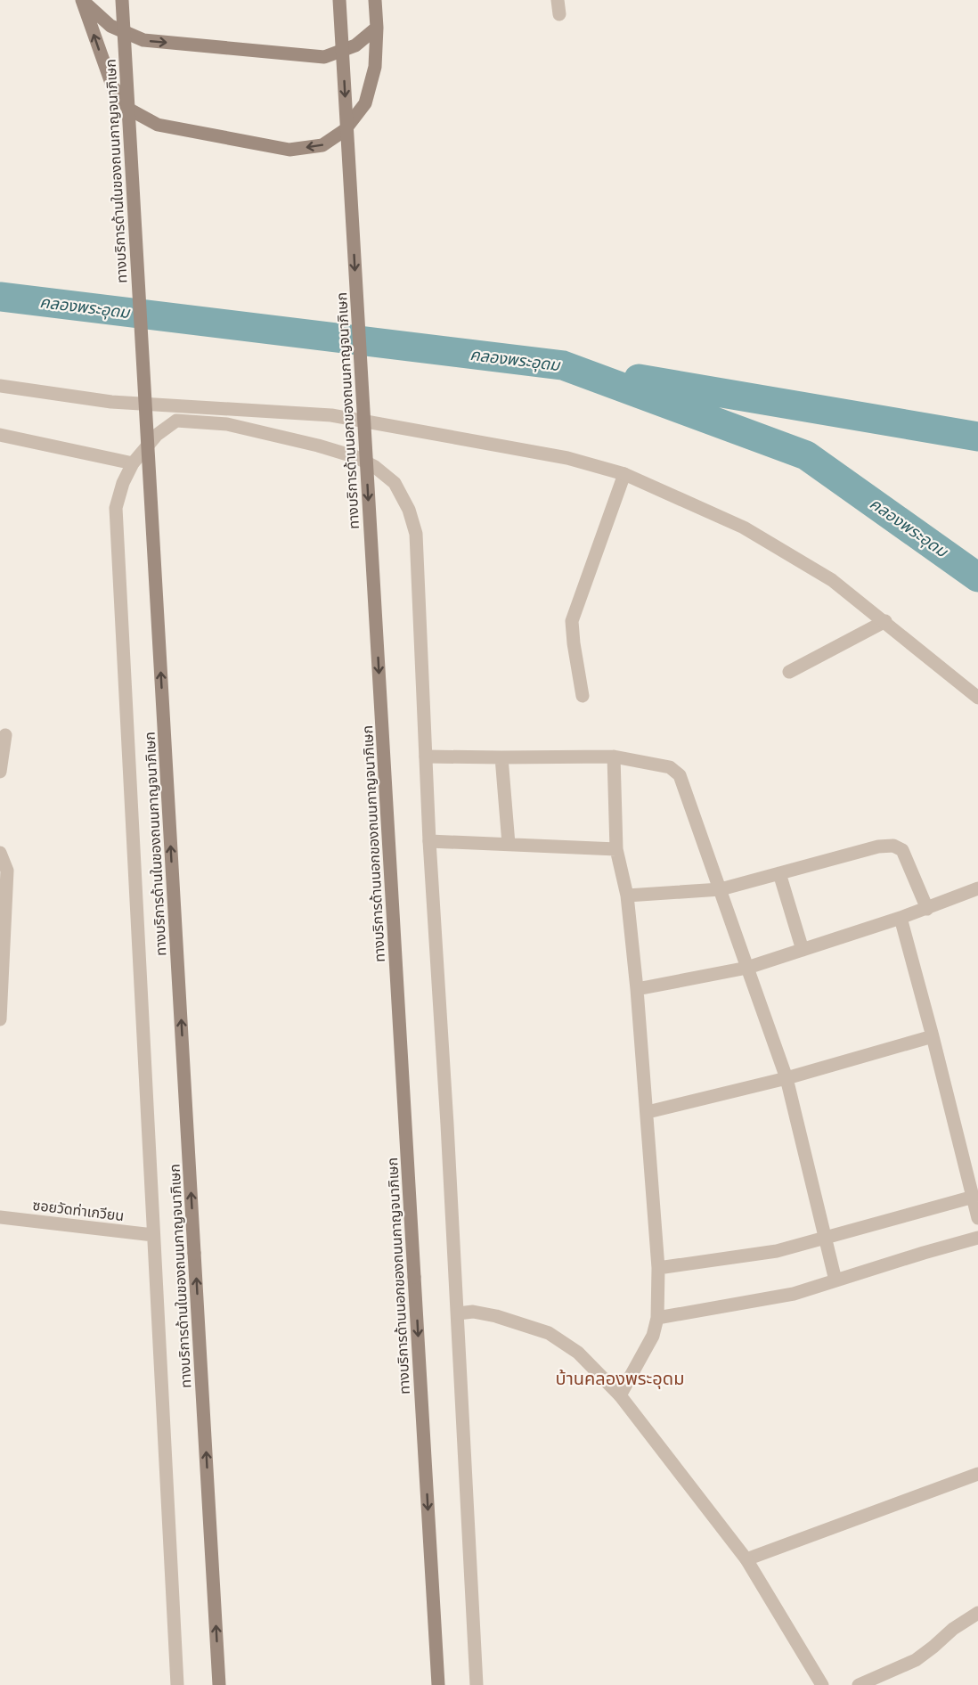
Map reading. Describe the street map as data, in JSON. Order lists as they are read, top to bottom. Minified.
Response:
{"streets":{"main road":["ทางบริการด้านในของถนนกาญจนาภิเษก","ทางบริการด้านนอกของถนนกาญจนาภิเษก"],"street":["ซอยวัดท่าเกวียน"]},"one_way":["ทางบริการด้านในของถนนกาญจนาภิเษก","ทางบริการด้านนอกของถนนกาญจนาภิเษก"],"districts":["บ้านคลองพระอุดม"],"water":["คลองพระอุดม"]}
